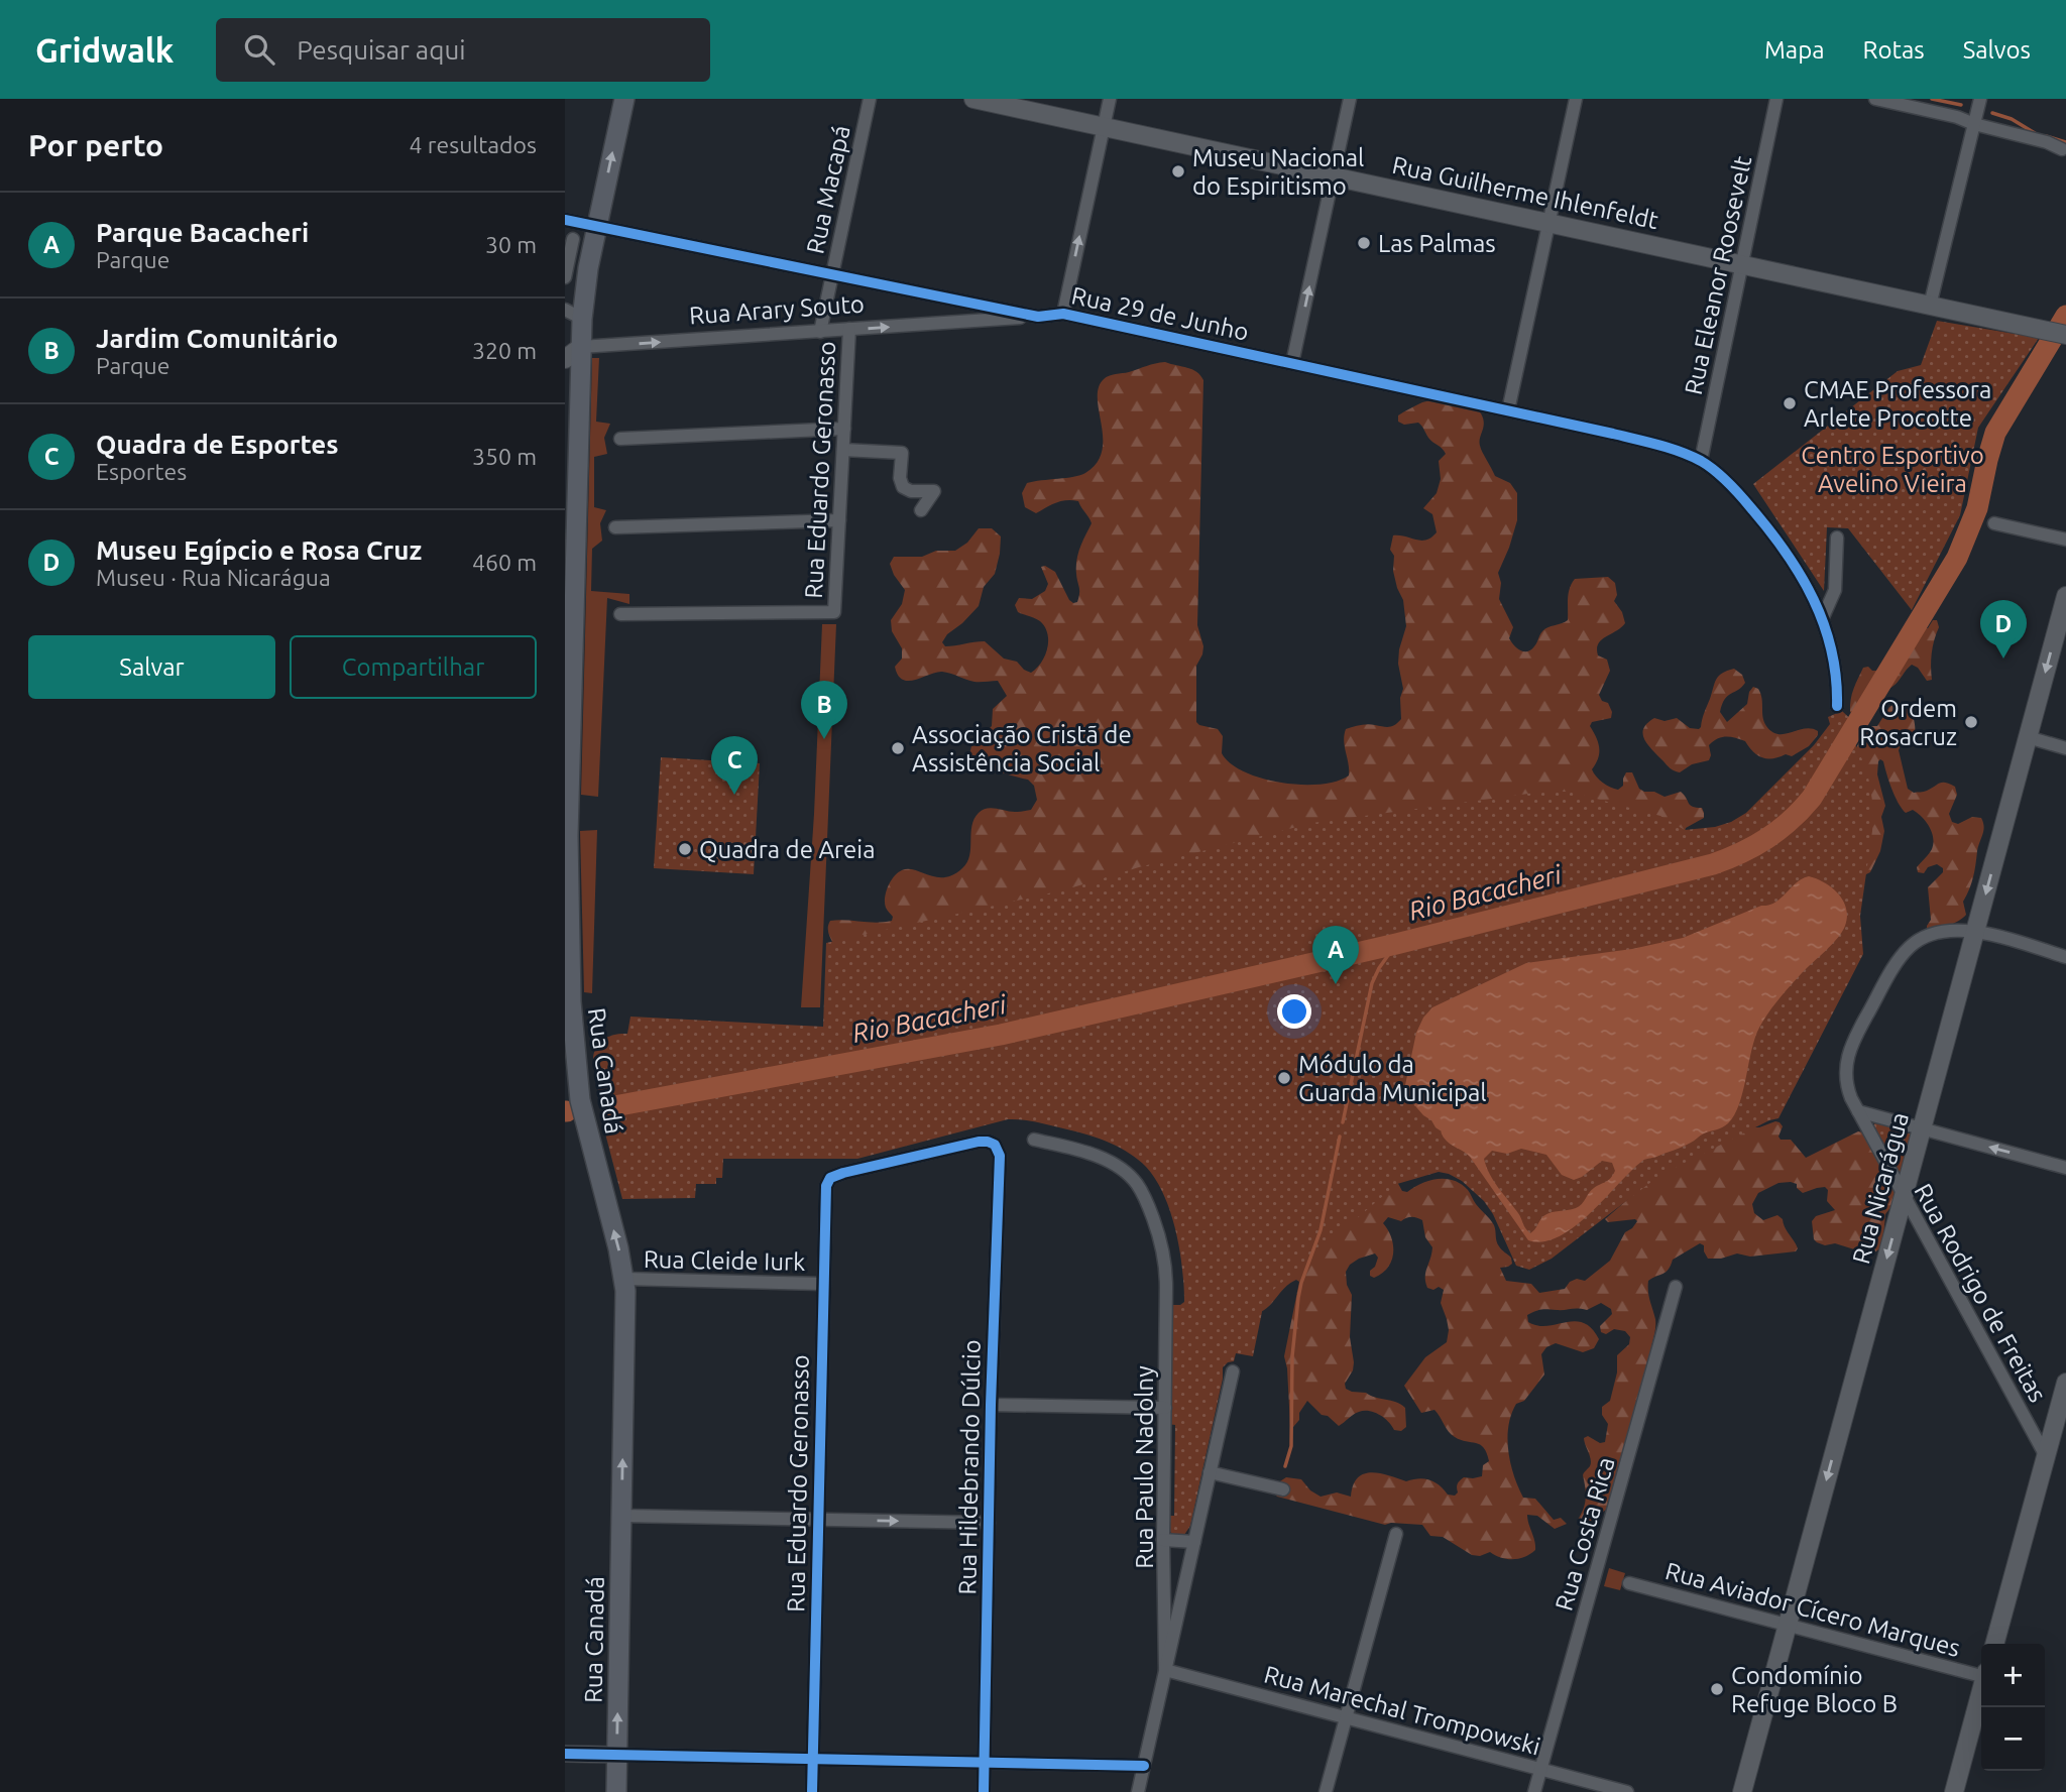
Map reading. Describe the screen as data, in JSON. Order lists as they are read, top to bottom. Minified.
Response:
{"streets":{"main road":["Rua Guilherme Ihlenfeldt","Rua Canadá","Rua Nicarágua"],"street":["Rua Macapá","Rua Eleanor Roosevelt","Rua Arary Souto","Rua 29 de Junho","Rua Eduardo Geronasso","Rua Cleide Iurk","Rua Rodrigo de Freitas","Rua Hildebrando Dúlcio","Rua Paulo Nadolny","Rua Costa Rica","Rua Aviador Cícero Marques","Rua Marechal Trompowski"]},"crossings":[["Rua Macapá","Rua Arary Souto"],["Rua Macapá","Rua 29 de Junho"],["Rua Guilherme Ihlenfeldt","Rua Eleanor Roosevelt"],["Rua Eleanor Roosevelt","Rua 29 de Junho"],["Rua Arary Souto","Rua 29 de Junho"],["Rua Arary Souto","Rua Eduardo Geronasso"],["Rua Arary Souto","Rua Canadá"],["Rua 29 de Junho","Rua Canadá"],["Rua Eduardo Geronasso","Rua Cleide Iurk"],["Rua Eduardo Geronasso","Rua Hildebrando Dúlcio"],["Rua Canadá","Rua Cleide Iurk"],["Rua Nicarágua","Rua Rodrigo de Freitas"],["Rua Nicarágua","Rua Aviador Cícero Marques"],["Rua Paulo Nadolny","Rua Marechal Trompowski"],["Rua Costa Rica","Rua Marechal Trompowski"]],"one_way":["Rua Canadá","Rua Nicarágua"],"water":["Rio Bacacheri"],"parks":["Centro Esportivo Avelino Vieira"],"places":["Museu Nacional do Espiritismo","Las Palmas","CMAE Professora Arlete Procotte","Ordem Rosacruz","Associação Cristã de Assistência Social","Quadra de Areia","Módulo da Guarda Municipal","Condomínio Refuge Bloco B"],"page":{"header":"Gridwalk","search":"Pesquisar aqui","nav":["Mapa","Rotas","Salvos"],"heading":["Por perto","4 resultados"],"list":[{"mark":"A","name":"Parque Bacacheri","note":"Parque","value":"30 m"},{"mark":"B","name":"Jardim Comunitário","note":"Parque","value":"320 m"},{"mark":"C","name":"Quadra de Esportes","note":"Esportes","value":"350 m"},{"mark":"D","name":"Museu Egípcio e Rosa Cruz","note":"Museu · Rua Nicarágua","value":"460 m"}],"pins":["D","B","C","A"],"buttons":["Salvar","Compartilhar"],"map_buttons":["+","−"]}}
